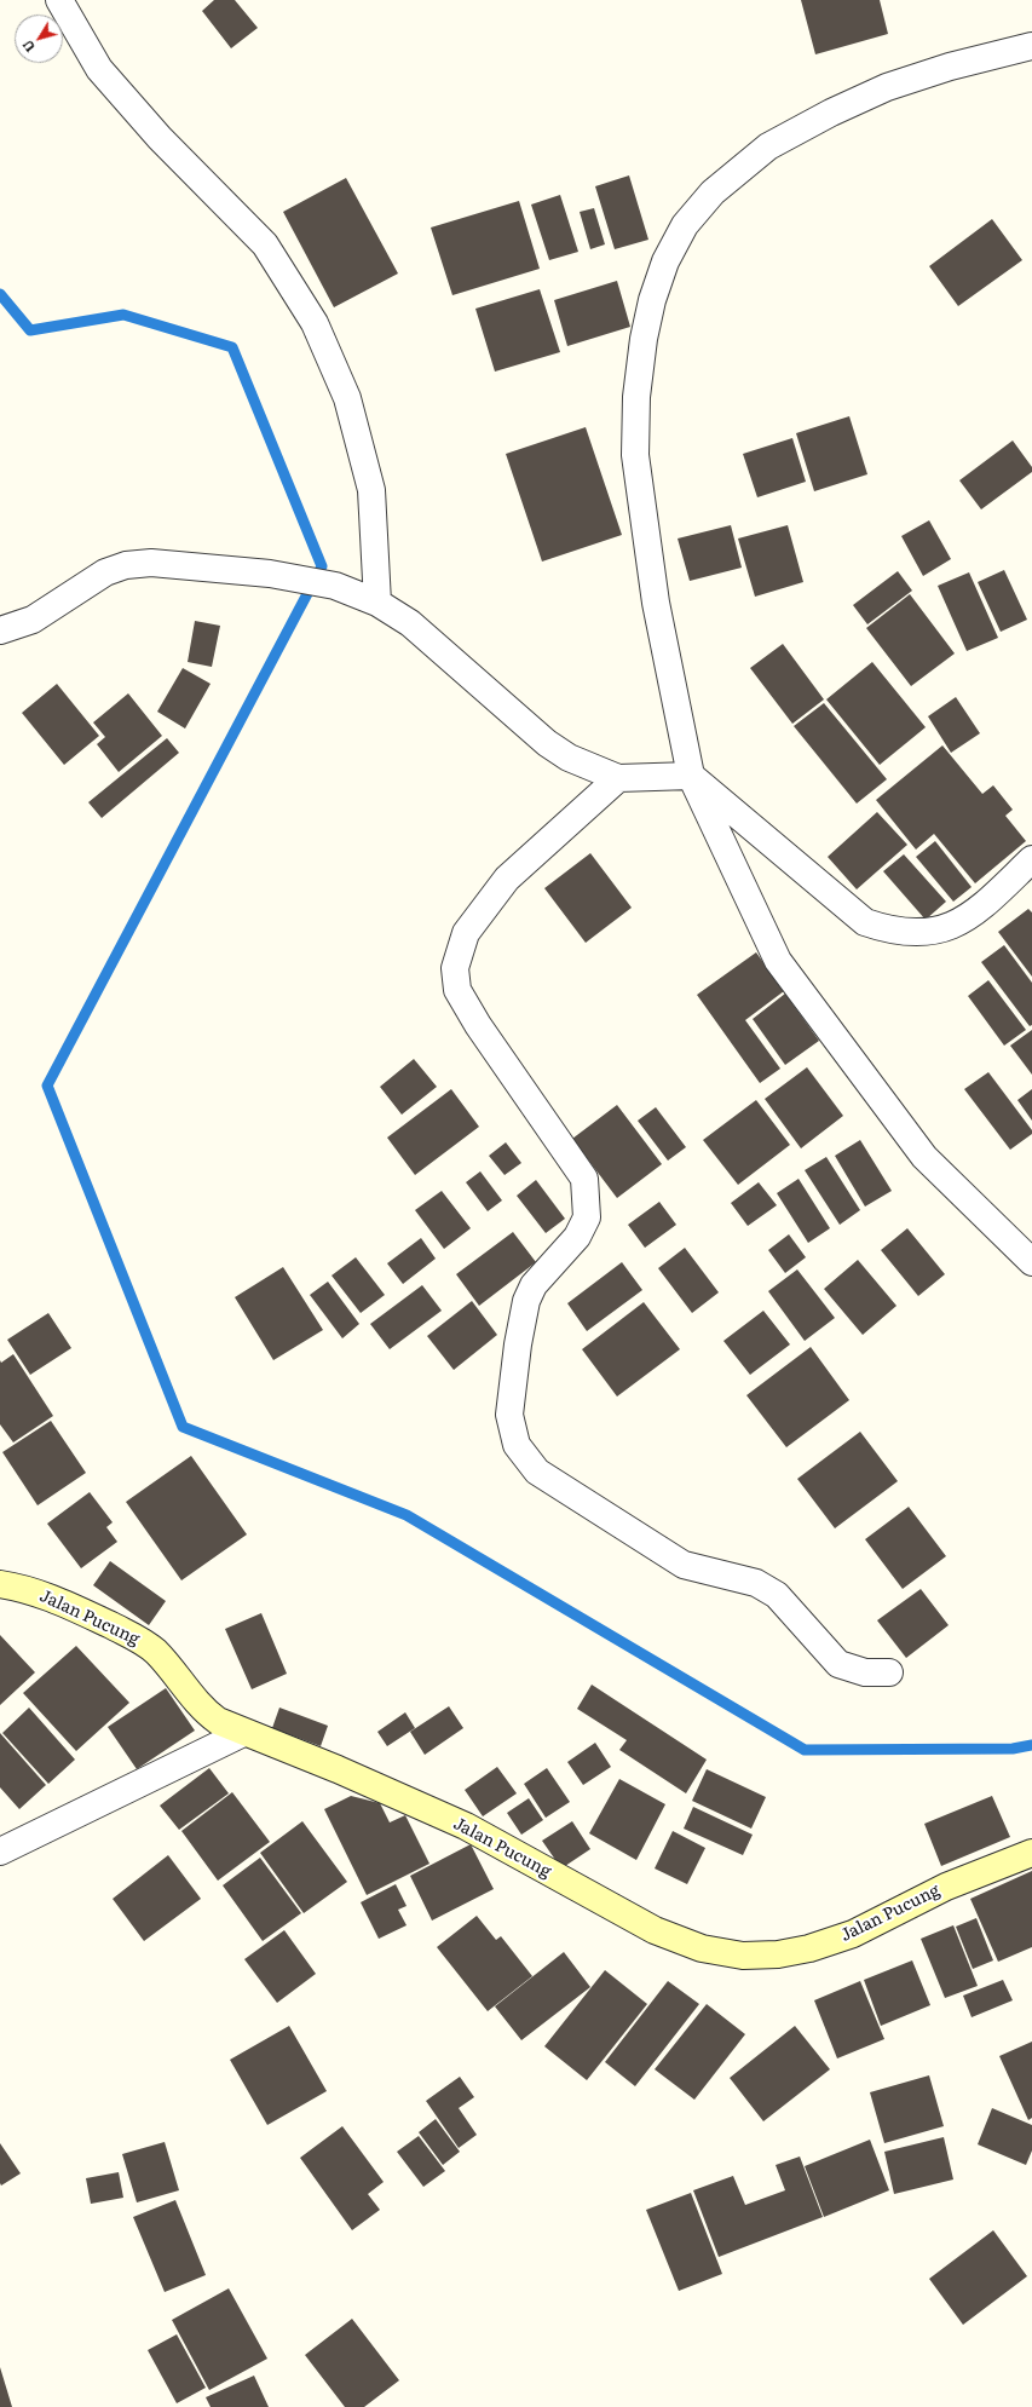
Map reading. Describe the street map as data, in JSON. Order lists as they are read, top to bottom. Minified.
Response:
{"streets":{"main road":["Jalan Pucung"]},"north":"bottom left"}
